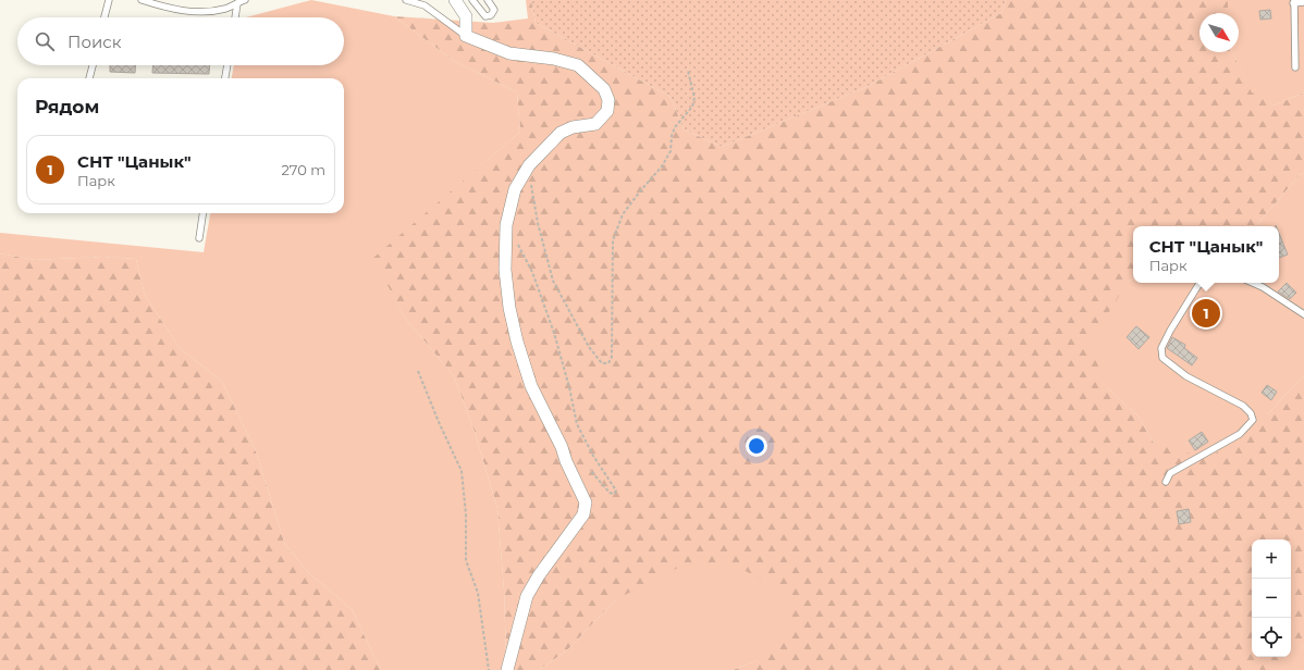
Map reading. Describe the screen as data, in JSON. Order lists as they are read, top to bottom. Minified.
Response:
{"north":"bottom right","page":{"search":"Поиск","heading":"Рядом","list":[{"mark":"1","name":"СНТ \"Цанык\"","note":"Парк","value":"270 m"}],"popup":["СНТ \"Цанык\"","Парк"],"pins":"1","map_buttons":["+","−"]}}
